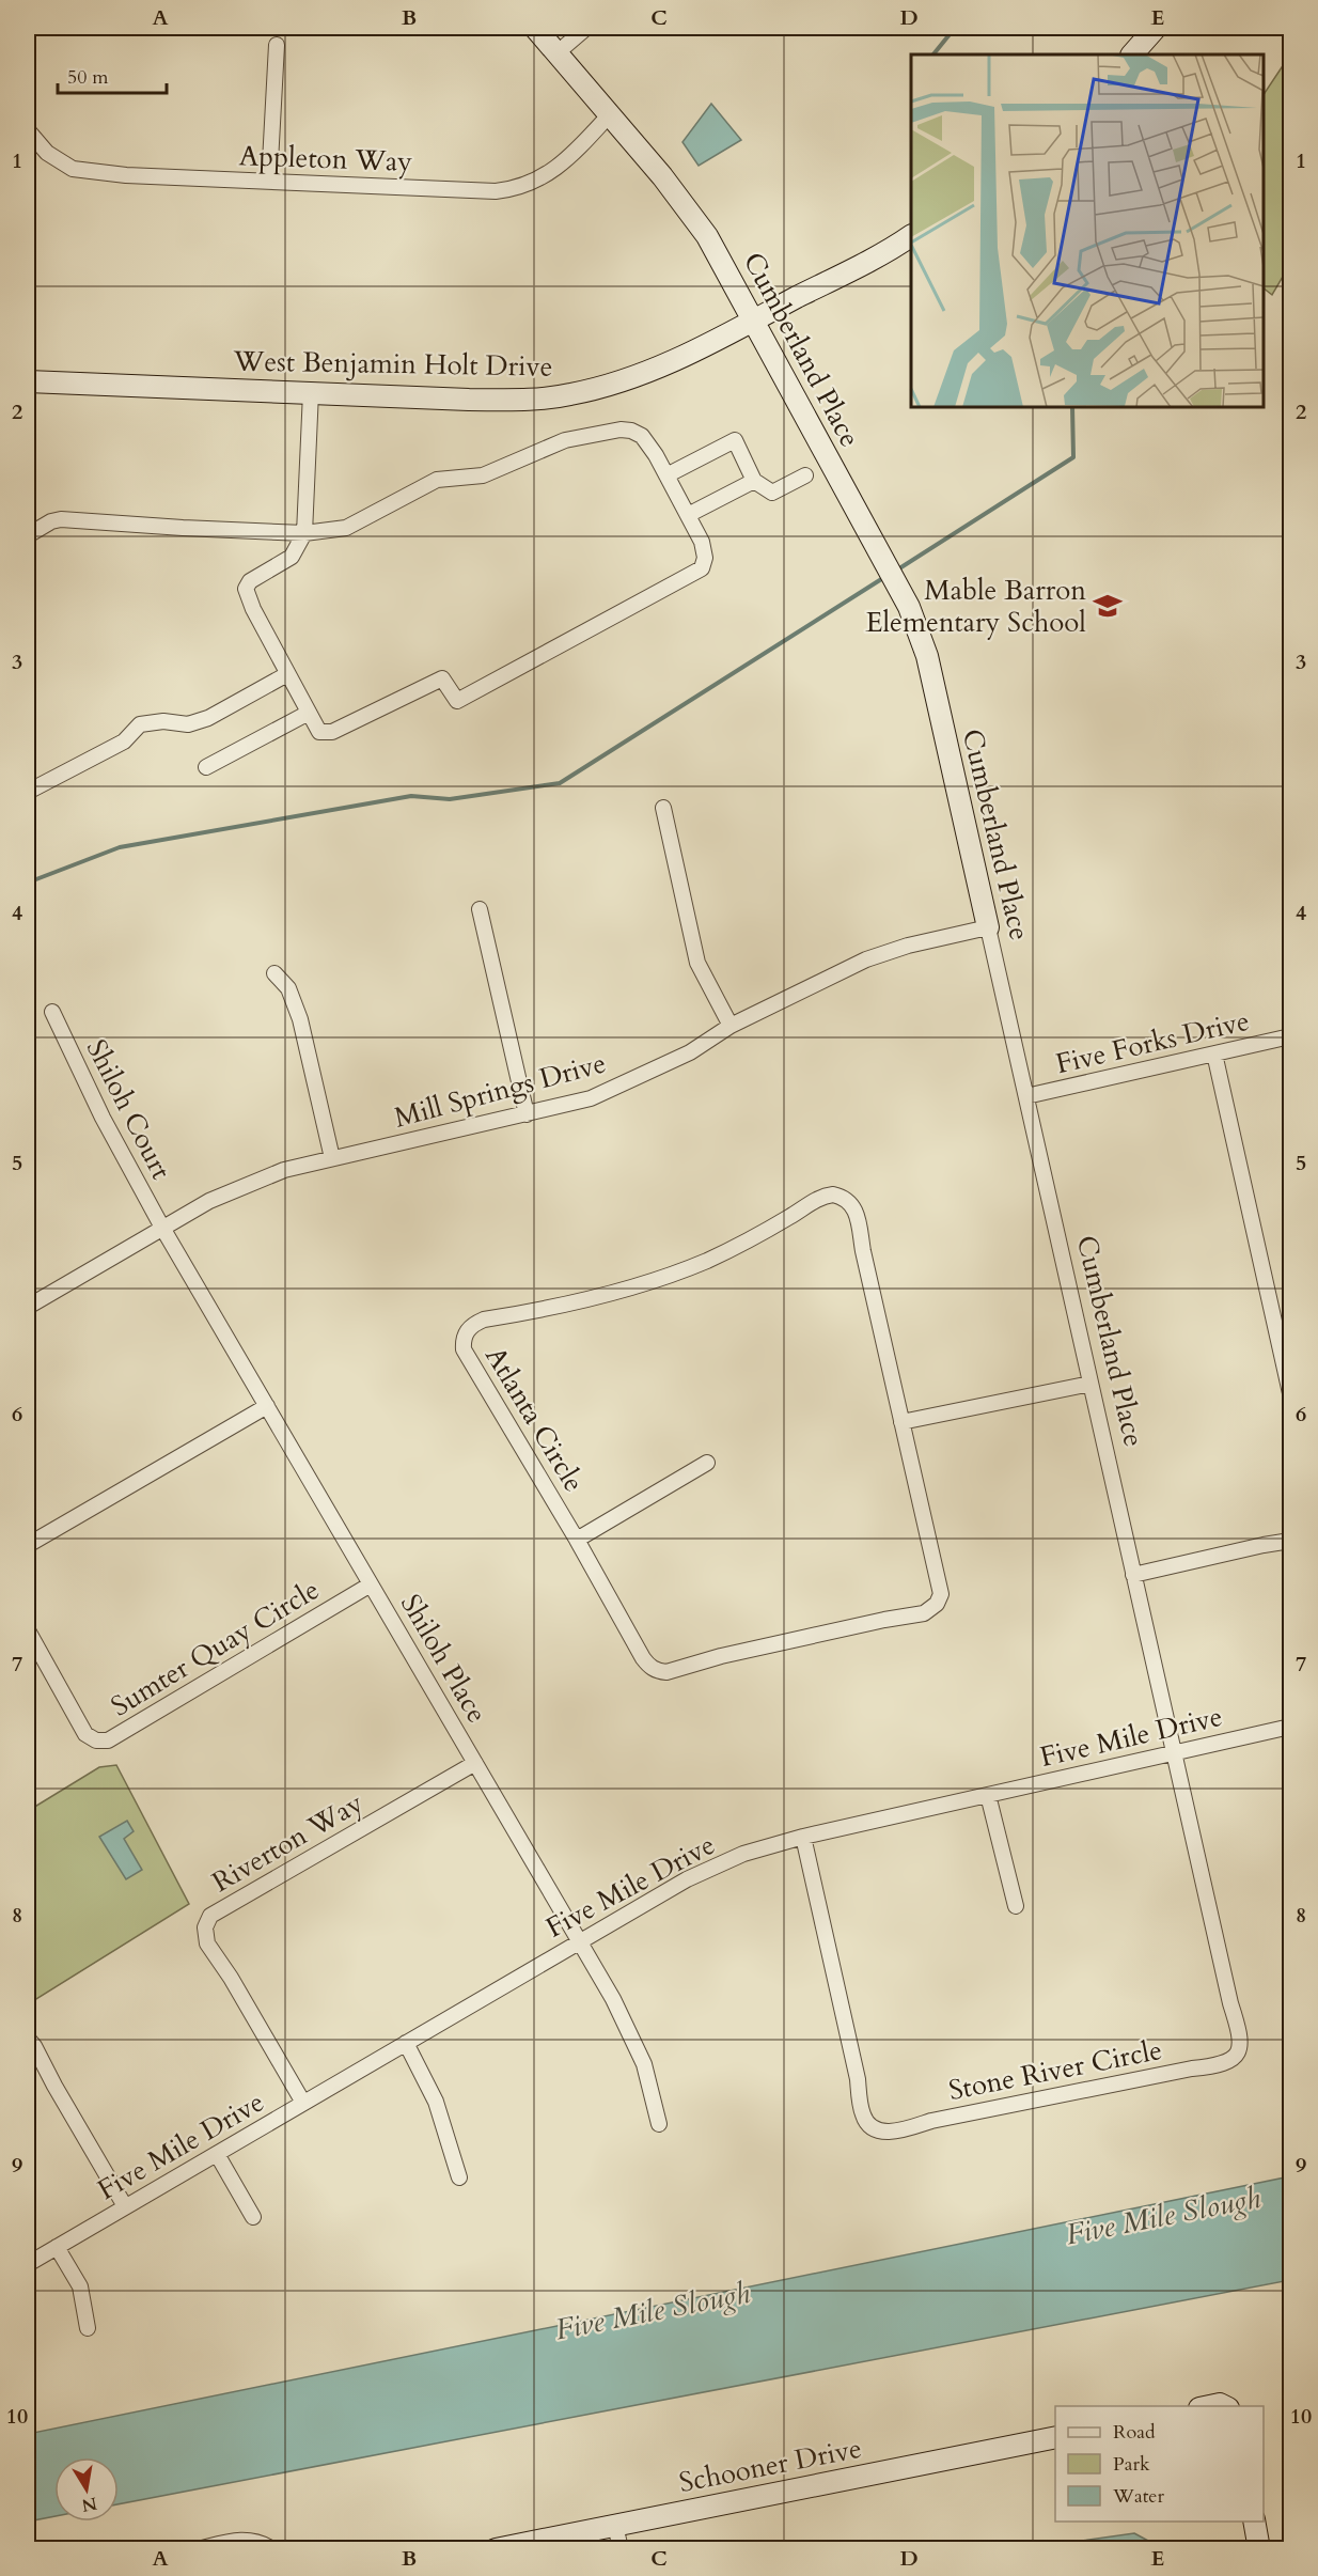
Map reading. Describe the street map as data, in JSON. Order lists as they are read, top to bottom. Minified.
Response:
{"streets":{"street":["Appleton Way","Cumberland Place","West Benjamin Holt Drive","Five Forks Drive","Mill Springs Drive","Shiloh Court","Atlanta Circle","Sumter Quay Circle","Shiloh Place","Five Mile Drive","Riverton Way","Stone River Circle","Schooner Drive"]},"crossings":[["Appleton Way","Cumberland Place"],["Cumberland Place","West Benjamin Holt Drive"],["Cumberland Place","Five Forks Drive"],["Cumberland Place","Mill Springs Drive"],["Cumberland Place","Five Mile Drive"],["Cumberland Place","Stone River Circle"],["Mill Springs Drive","Shiloh Court"],["Mill Springs Drive","Shiloh Place"],["Shiloh Court","Shiloh Place"],["Sumter Quay Circle","Shiloh Place"],["Shiloh Place","Five Mile Drive"],["Shiloh Place","Riverton Way"],["Five Mile Drive","Riverton Way"],["Five Mile Drive","Stone River Circle"]],"water":["Five Mile Slough"],"places":{"school or university":["Mable Barron Elementary School"]},"legend":["Road","Park","Water"],"scale_bar":"50 m","north":"bottom","grid":{"columns":["A","B","C","D","E"],"rows":["1","2","3","4","5","6","7","8","9","10"]}}
